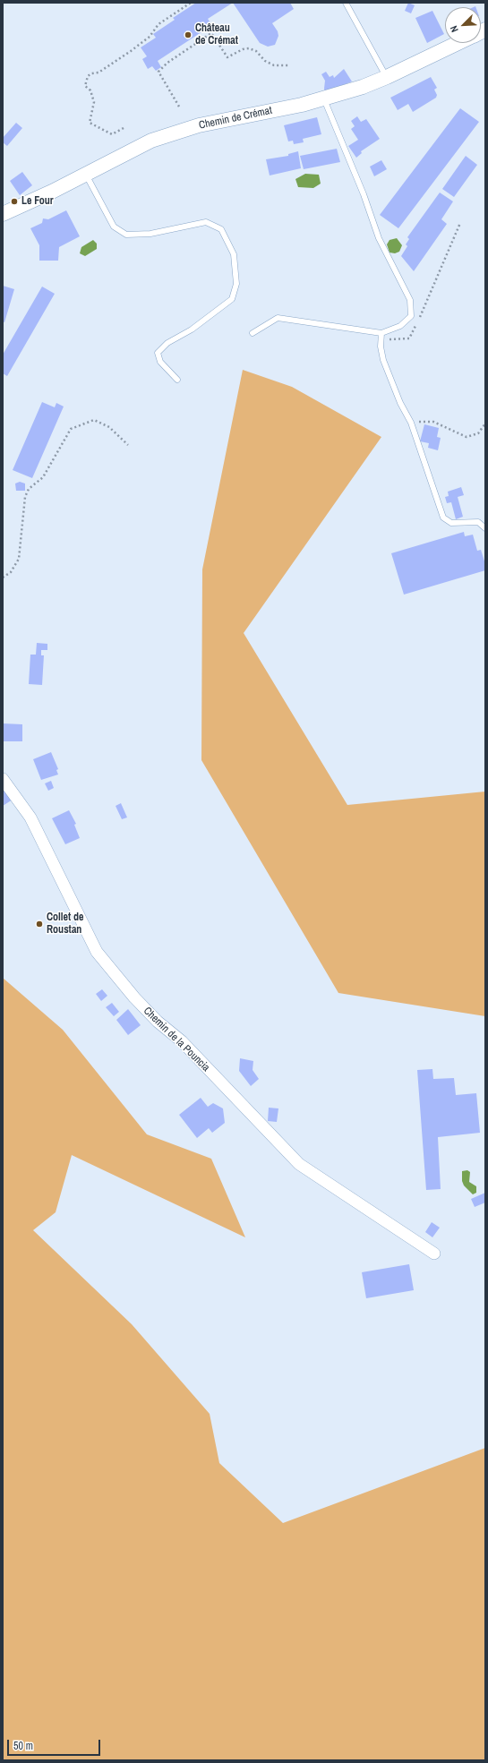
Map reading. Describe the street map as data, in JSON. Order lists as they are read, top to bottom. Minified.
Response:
{"streets":{"street":["Chemin de Crémat","Chemin de la Pouncia"]},"places":["Château de Crémat","Le Four","Collet de Roustan"],"scale_bar":"50 m","north":"bottom left"}
